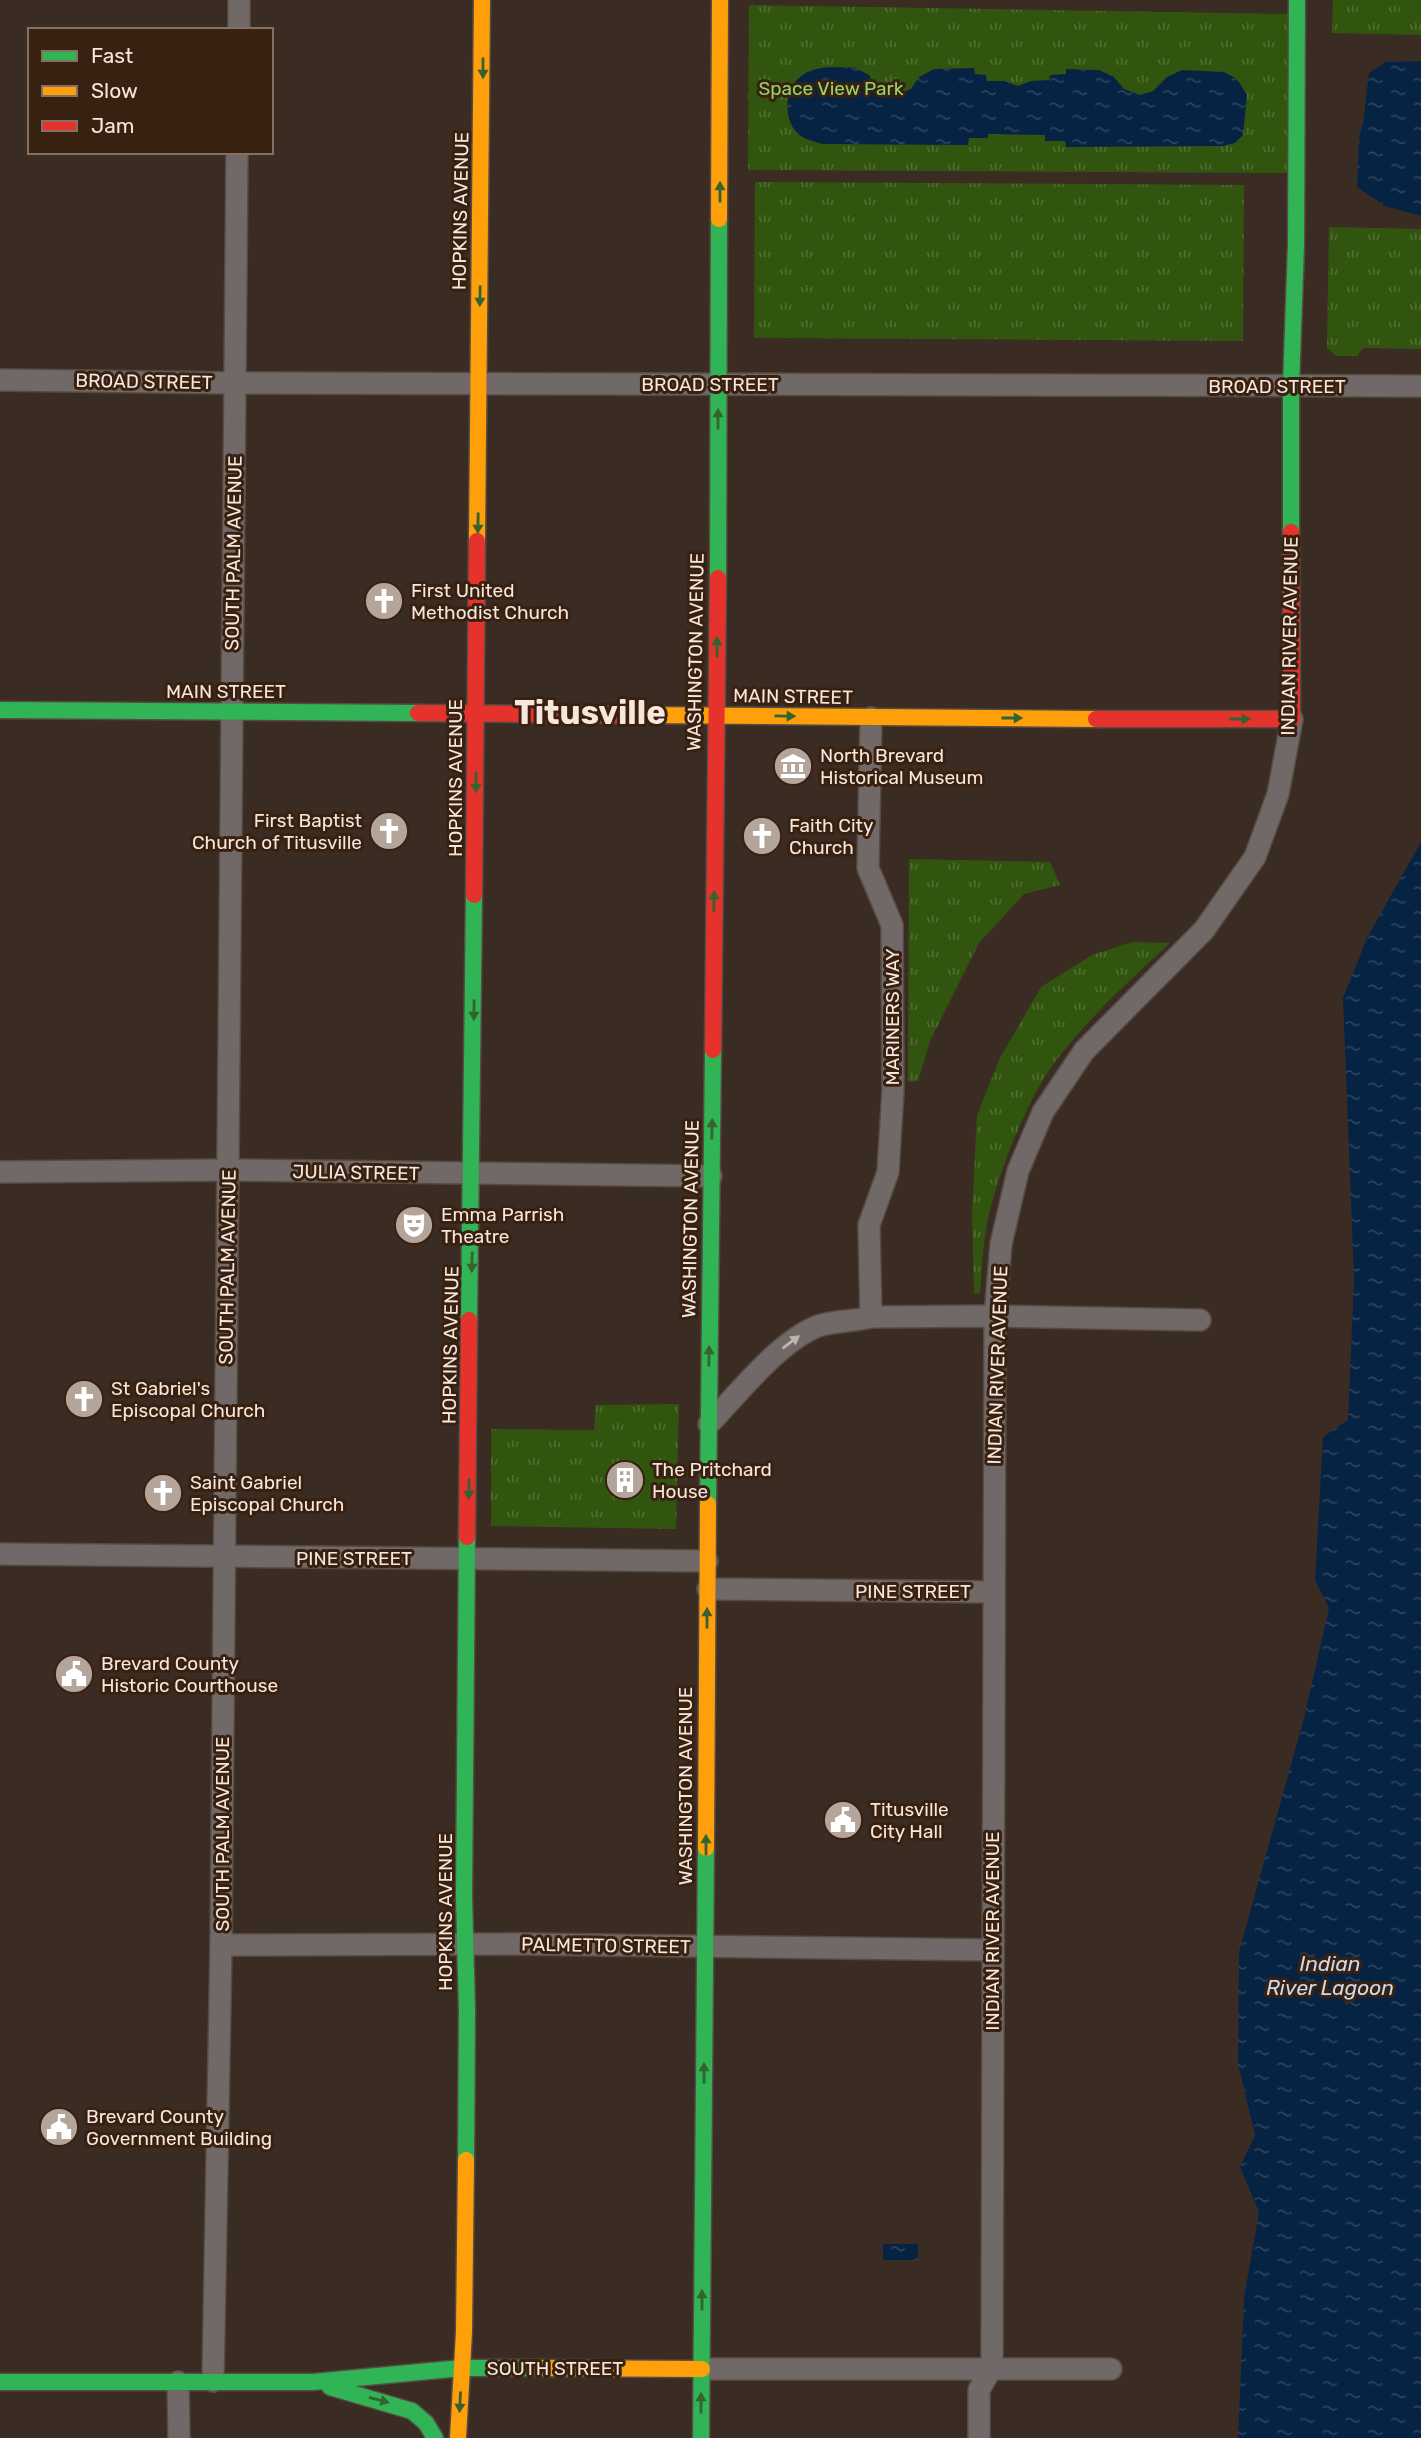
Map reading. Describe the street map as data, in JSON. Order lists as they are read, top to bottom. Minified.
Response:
{"streets":{"main road":["HOPKINS AVENUE","INDIAN RIVER AVENUE","WASHINGTON AVENUE","MAIN STREET","SOUTH STREET"],"street":["BROAD STREET","SOUTH PALM AVENUE","MARINERS WAY","JULIA STREET","PINE STREET","PALMETTO STREET"]},"crossings":[["HOPKINS AVENUE","BROAD STREET"],["HOPKINS AVENUE","MAIN STREET"],["HOPKINS AVENUE","JULIA STREET"],["HOPKINS AVENUE","PINE STREET"],["HOPKINS AVENUE","PALMETTO STREET"],["HOPKINS AVENUE","SOUTH STREET"],["BROAD STREET","SOUTH PALM AVENUE"],["BROAD STREET","INDIAN RIVER AVENUE"],["BROAD STREET","WASHINGTON AVENUE"],["SOUTH PALM AVENUE","MAIN STREET"],["SOUTH PALM AVENUE","JULIA STREET"],["SOUTH PALM AVENUE","PINE STREET"],["SOUTH PALM AVENUE","PALMETTO STREET"],["SOUTH PALM AVENUE","SOUTH STREET"],["INDIAN RIVER AVENUE","MAIN STREET"],["INDIAN RIVER AVENUE","PINE STREET"],["INDIAN RIVER AVENUE","PALMETTO STREET"],["INDIAN RIVER AVENUE","SOUTH STREET"],["WASHINGTON AVENUE","MAIN STREET"],["WASHINGTON AVENUE","JULIA STREET"],["WASHINGTON AVENUE","PINE STREET"],["WASHINGTON AVENUE","PALMETTO STREET"],["WASHINGTON AVENUE","SOUTH STREET"],["MAIN STREET","MARINERS WAY"]],"one_way":["HOPKINS AVENUE","WASHINGTON AVENUE","MAIN STREET"],"districts":["Titusville"],"water":["Indian River Lagoon"],"parks":["Space View Park"],"places":{"church":["First United Methodist Church","First Baptist Church of Titusville","Faith City Church","St Gabriel's Episcopal Church","Saint Gabriel Episcopal Church"],"museum":["North Brevard Historical Museum"],"theatre":["Emma Parrish Theatre"],"building":["The Pritchard House"],"public building":["Brevard County Historic Courthouse","Titusville City Hall","Brevard County Government Building"]},"legend":["Fast","Slow","Jam"]}
